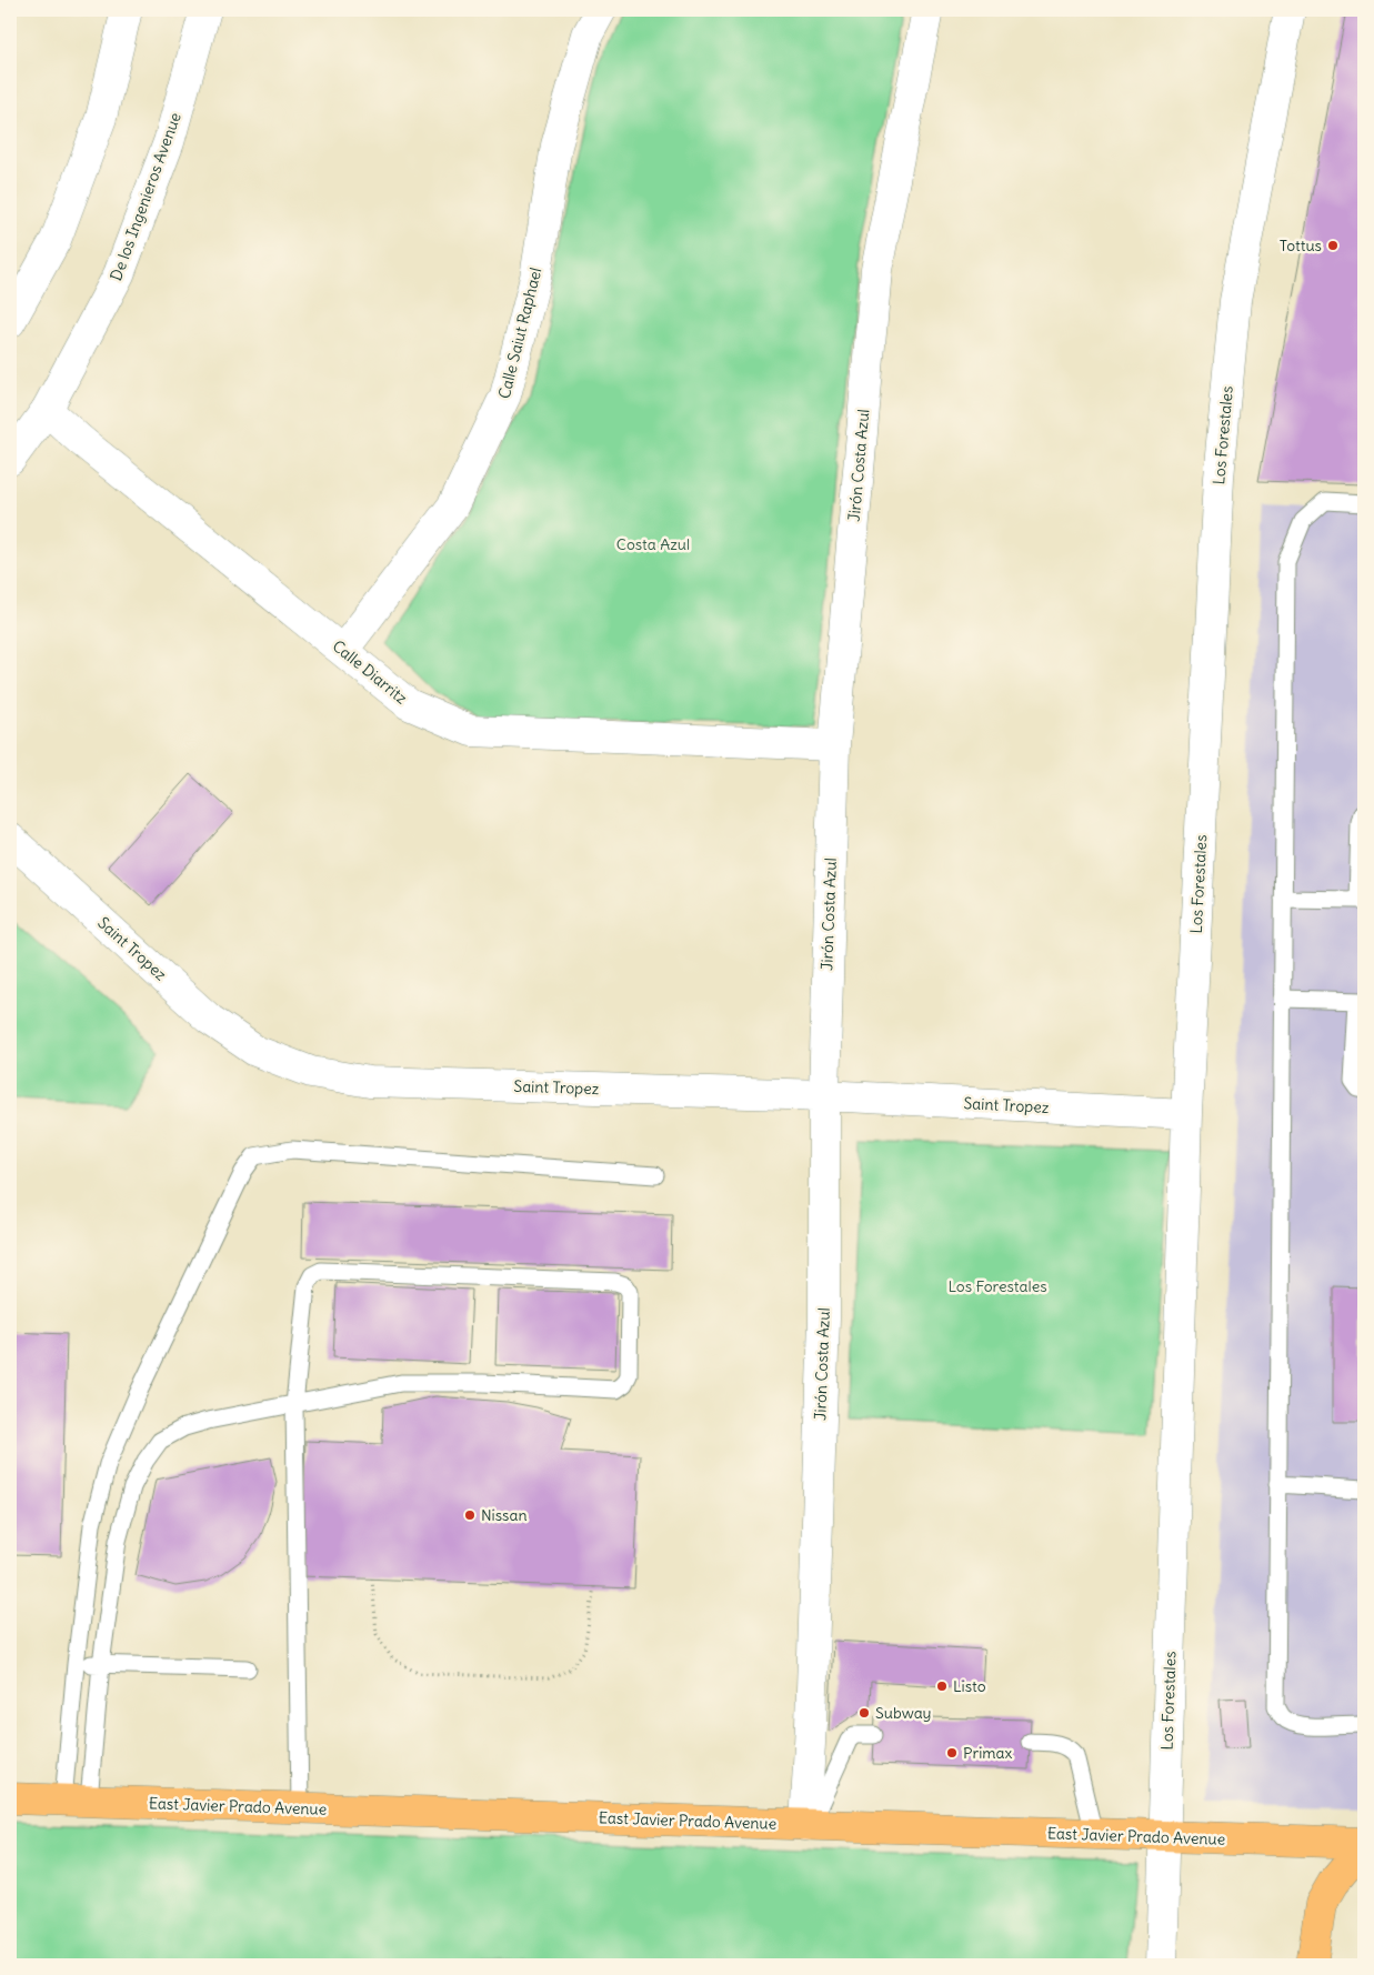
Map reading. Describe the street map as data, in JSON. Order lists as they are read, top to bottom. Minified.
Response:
{"streets":{"main road":["East Javier Prado Avenue"],"street":["De los Ingenieros Avenue","Calle Saiut Raphael","Los Forestales","Jirón Costa Azul","Calle Diarritz","Saint Tropez"]},"crossings":[["De los Ingenieros Avenue","Calle Diarritz"],["Calle Saiut Raphael","Calle Diarritz"],["Los Forestales","Saint Tropez"],["Los Forestales","East Javier Prado Avenue"],["Jirón Costa Azul","Calle Diarritz"],["Jirón Costa Azul","Saint Tropez"],["Jirón Costa Azul","East Javier Prado Avenue"]],"parks":["Costa Azul","Los Forestales"],"places":["Tottus","Nissan","Listo","Subway","Primax"]}
